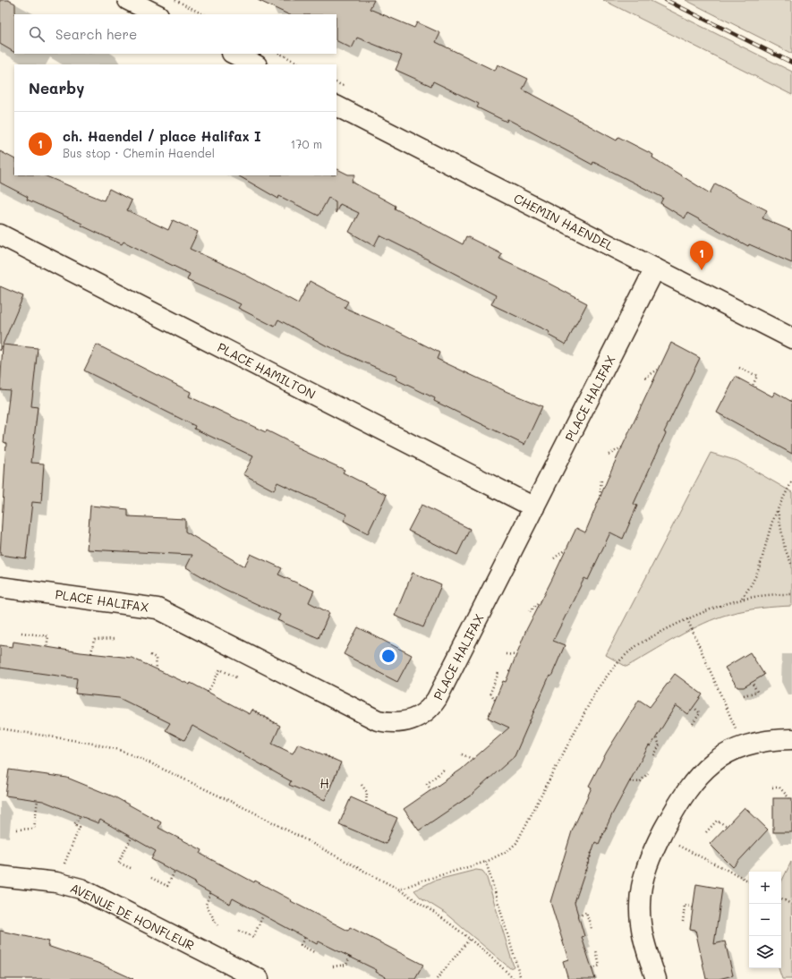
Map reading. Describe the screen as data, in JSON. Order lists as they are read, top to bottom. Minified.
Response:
{"streets":{"street":["CHEMIN HAENDEL","PLACE HAMILTON","PLACE HALIFAX","AVENUE DE HONFLEUR"]},"crossings":[["CHEMIN HAENDEL","PLACE HALIFAX"],["PLACE HAMILTON","PLACE HALIFAX"]],"districts":["H"],"page":{"search":"Search here","heading":"Nearby","list":[{"mark":"1","name":"ch. Haendel / place Halifax I","note":"Bus stop · Chemin Haendel","value":"170 m"}],"pins":"1","map_buttons":["+","−"]}}
